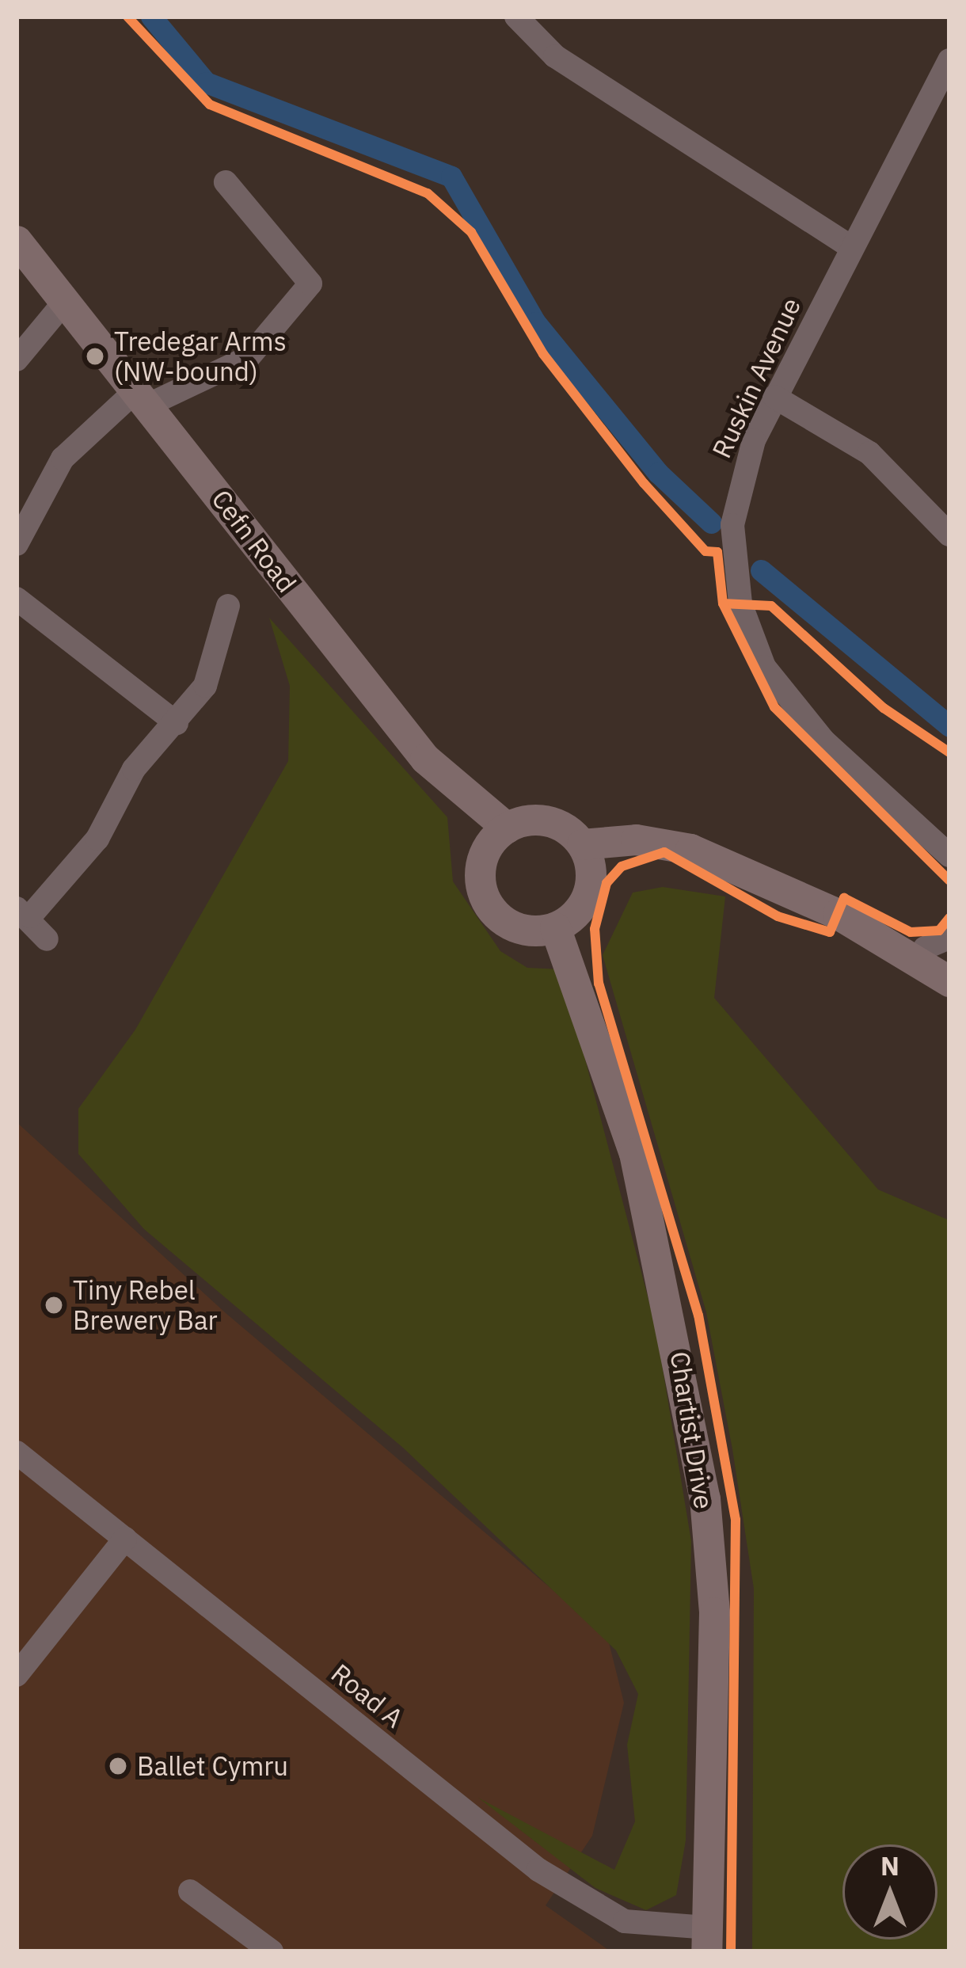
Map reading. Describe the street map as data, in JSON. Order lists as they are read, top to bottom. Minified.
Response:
{"streets":{"main road":["Cefn Road","Chartist Drive"],"street":["Ruskin Avenue","Road A"]},"crossings":[["Cefn Road","Chartist Drive"],["Chartist Drive","Road A"]],"places":["Tredegar Arms (NW-bound)","Tiny Rebel Brewery Bar","Ballet Cymru"],"north":"top"}
